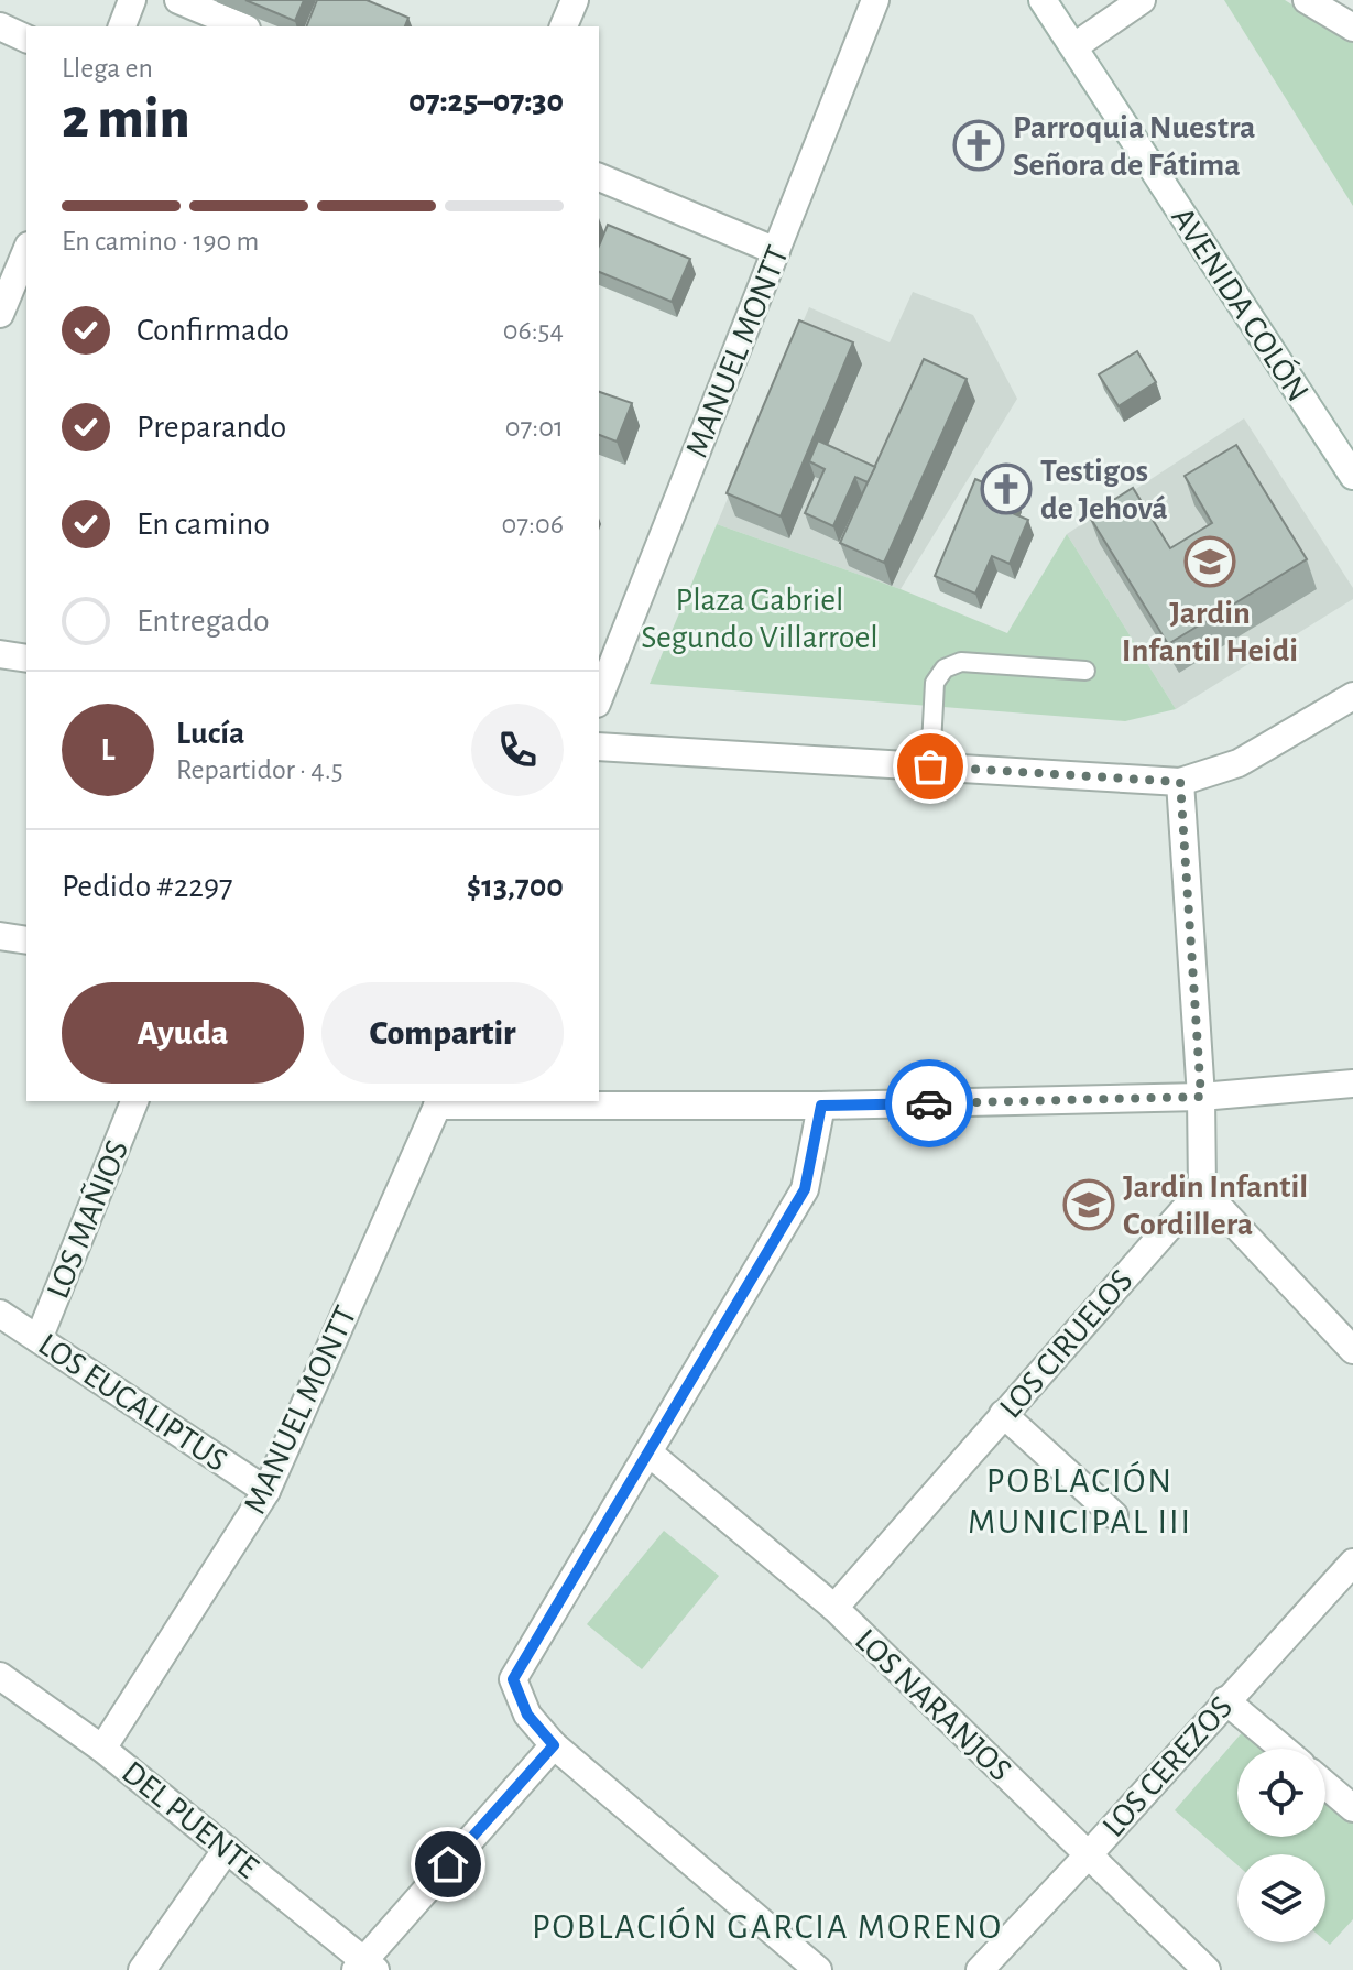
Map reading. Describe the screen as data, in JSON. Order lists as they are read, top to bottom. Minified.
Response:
{"streets":{"street":["AVENIDA COLÓN","MANUEL MONTT","LOS MAÑIOS","LOS CIRUELOS","LOS EUCALIPTUS","LOS NARANJOS","LOS CEREZOS","DEL PUENTE"]},"crossings":[["MANUEL MONTT","LOS EUCALIPTUS"],["MANUEL MONTT","DEL PUENTE"],["LOS MAÑIOS","LOS EUCALIPTUS"],["LOS CIRUELOS","LOS NARANJOS"],["LOS NARANJOS","LOS CEREZOS"]],"districts":["POBLACIÓN MUNICIPAL III","POBLACIÓN GARCIA MORENO"],"parks":["Plaza Gabriel Segundo Villarroel"],"places":{"church":["Parroquia Nuestra Señora de Fátima","Testigos de Jehová"],"school or university":["Jardin Infantil Heidi","Jardin Infantil Cordillera"]},"page":{"heading":["2 min","Llega en","07:25–07:30"],"panel":["Lucía","Repartidor · 4.5","Pedido #2297","$13,700"],"bar":"En camino · 190 m","list":[["Confirmado","06:54"],["Preparando","07:01"],["En camino","07:06"],"Entregado"],"round":"L","buttons":["Ayuda","Compartir"]}}
